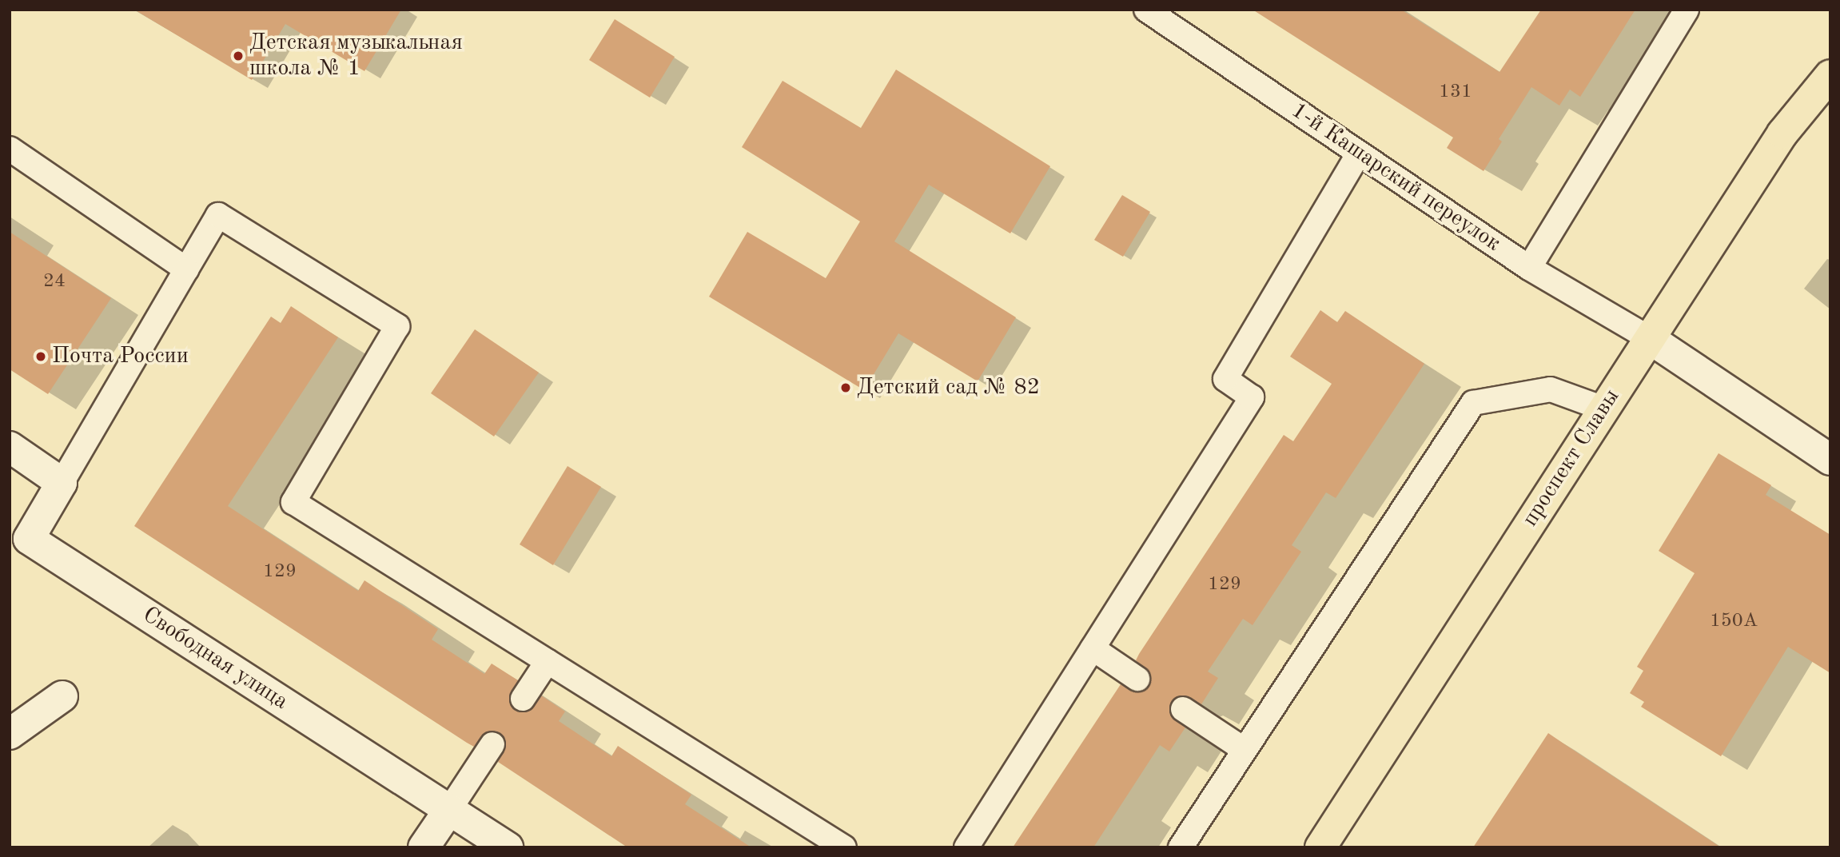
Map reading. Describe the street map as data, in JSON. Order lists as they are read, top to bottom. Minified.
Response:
{"streets":{"main road":["проспект Славы"],"street":["Свободная улица"],"lane":["1-й Кашарский переулок"]},"crossings":[["1-й Кашарский переулок","проспект Славы"]],"places":["Детская музыкальная школа № 1","Почта России","Детский сад № 82"],"house_numbers":["131","24","129","129","150А"]}
